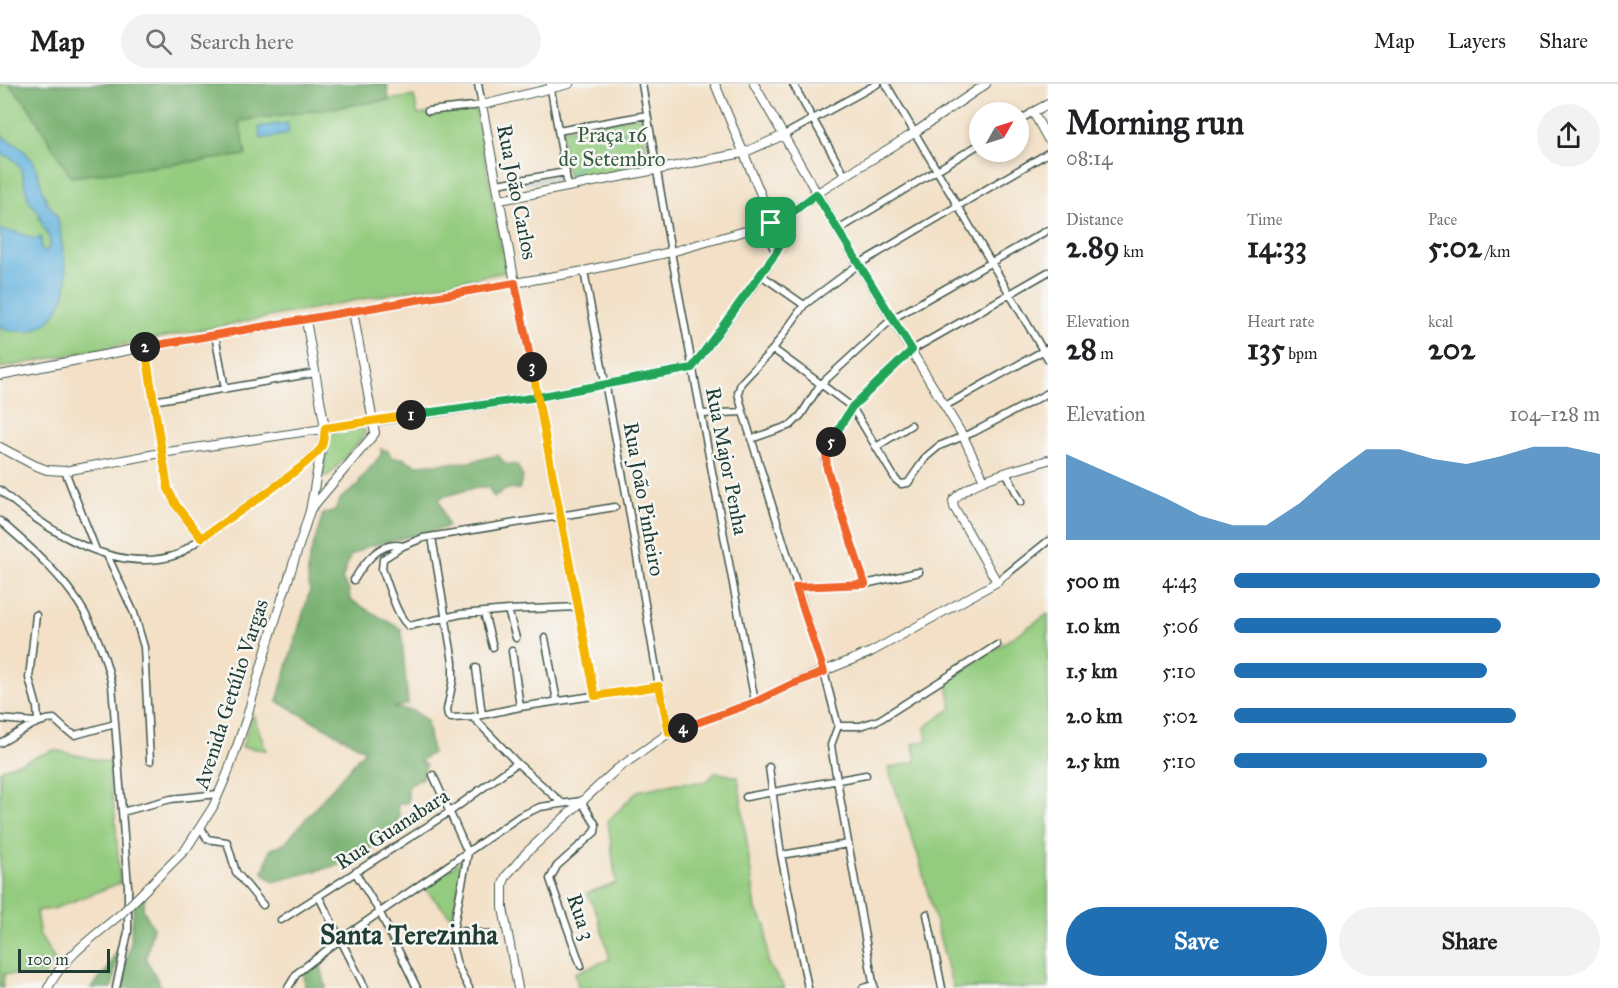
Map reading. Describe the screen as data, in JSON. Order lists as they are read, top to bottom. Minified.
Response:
{"streets":{"street":["Rua João Carlos","Rua Major Penha","Rua João Pinheiro","Avenida Getúlio Vargas","Rua Guanabara","Rua 3"]},"districts":["Santa Terezinha"],"parks":["Praça 16 de Setembro"],"scale_bar":"100 m","north":"top right","page":{"header":"Map","search":"Search here","nav":["Map","Layers","Share"],"heading":["Morning run","08:14"],"stats":[["Distance","2.89 km"],["Time","14:33"],["Pace","5:02 /km"],["Elevation","28 m"],["Heart rate","135 bpm"],["kcal","202"]],"pins":["2","3","1","5","4"],"chart":["Elevation","104–128 m"],"list":[{"name":"500 m","note":"4:43"},{"name":"1.0 km","note":"5:06"},{"name":"1.5 km","note":"5:10"},{"name":"2.0 km","note":"5:02"},{"name":"2.5 km","note":"5:10"}],"buttons":["Save","Share"],"scale":"100 m"}}
